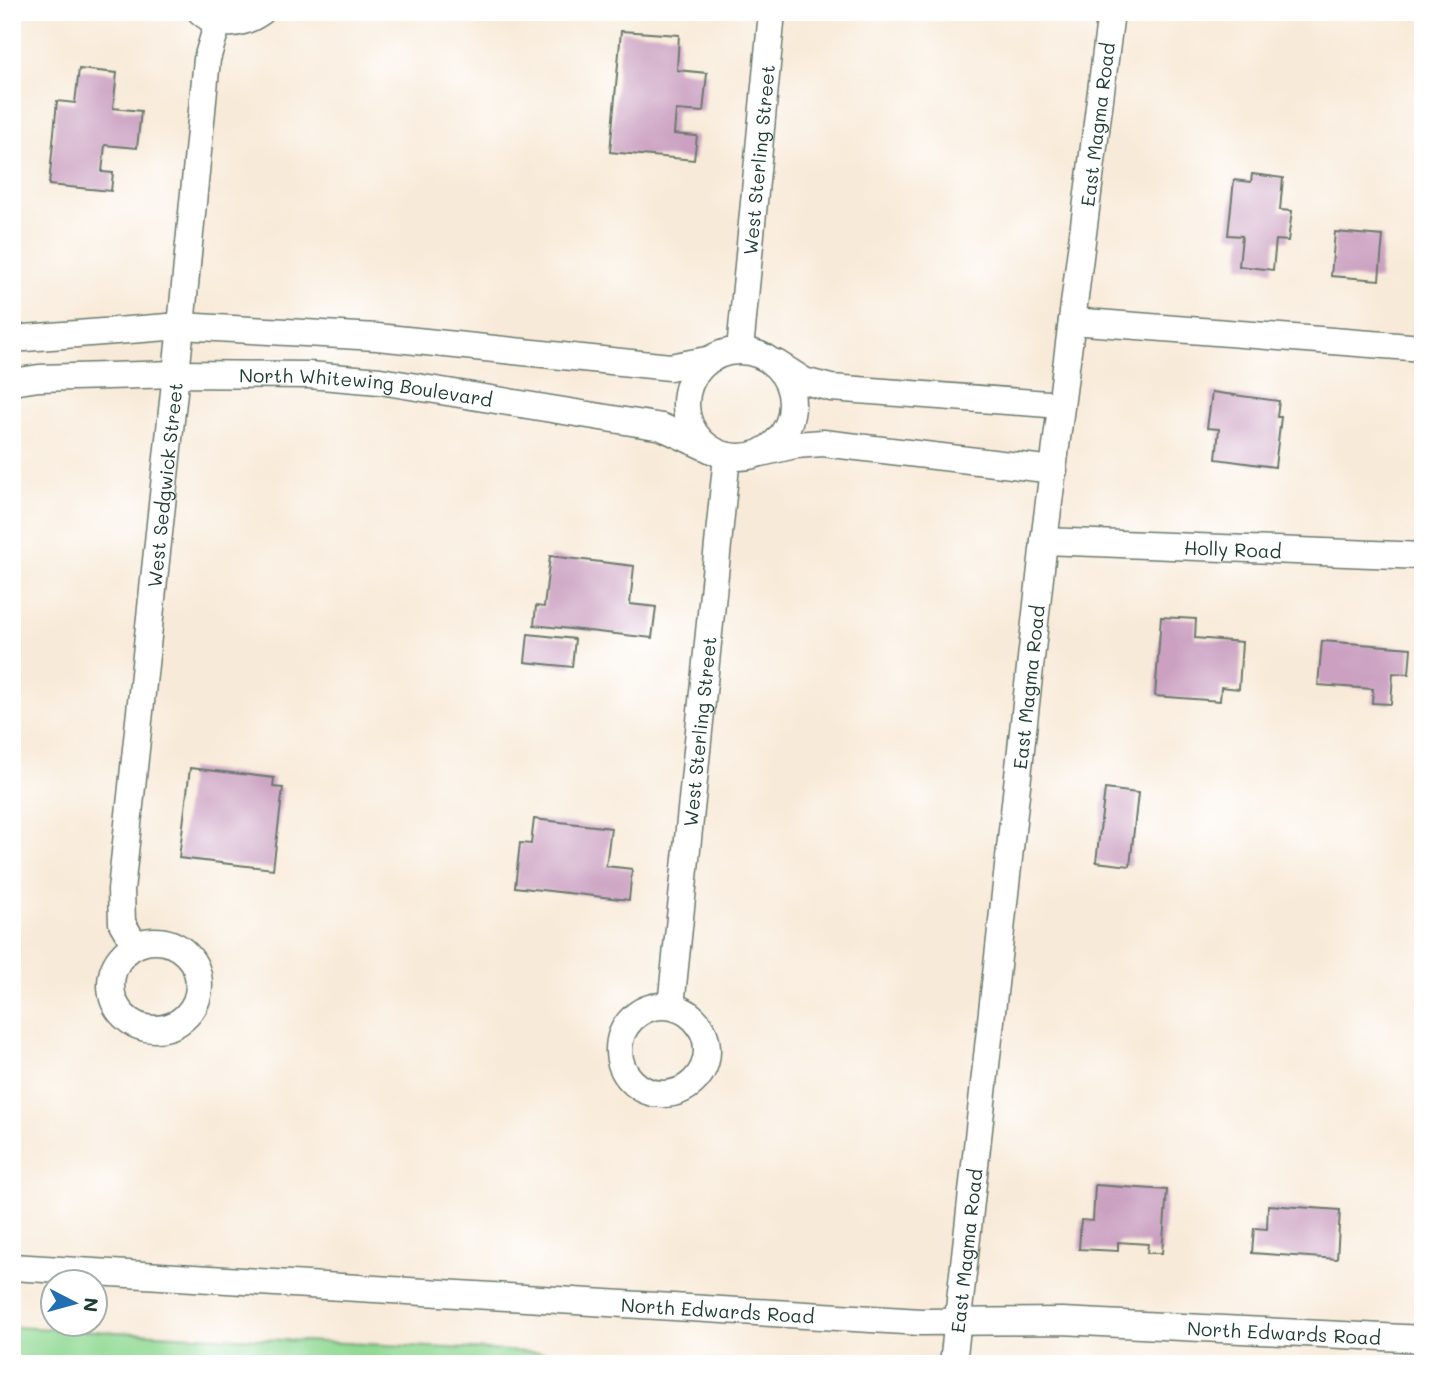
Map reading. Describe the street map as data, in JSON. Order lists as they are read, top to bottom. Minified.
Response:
{"streets":{"street":["East Magma Road","West Sterling Street","North Whitewing Boulevard","West Sedgwick Street","Holly Road","North Edwards Road"]},"crossings":[["East Magma Road","Holly Road"],["East Magma Road","North Edwards Road"],["West Sterling Street","North Whitewing Boulevard"],["North Whitewing Boulevard","West Sedgwick Street"]],"north":"right"}
